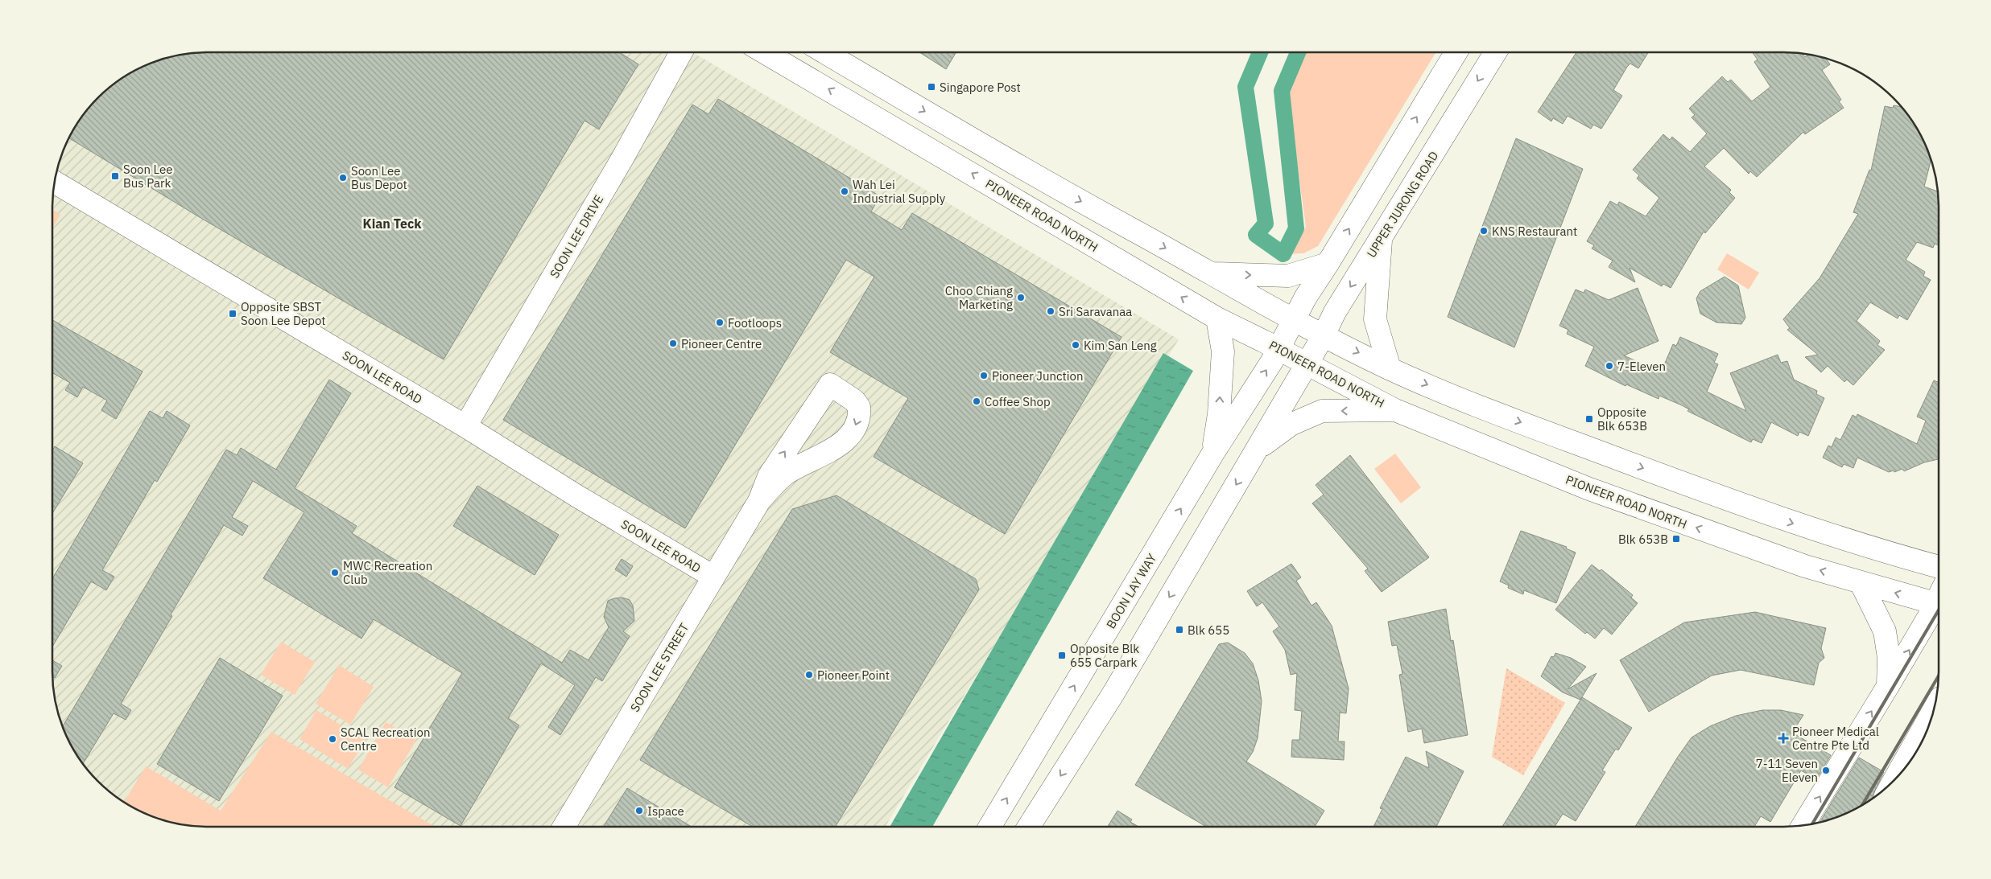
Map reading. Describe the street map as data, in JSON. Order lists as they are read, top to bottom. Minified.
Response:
{"streets":{"main road":["UPPER JURONG ROAD","PIONEER ROAD NORTH","SOON LEE DRIVE","SOON LEE ROAD","BOON LAY WAY","SOON LEE STREET"]},"crossings":[["UPPER JURONG ROAD","PIONEER ROAD NORTH"],["PIONEER ROAD NORTH","BOON LAY WAY"],["SOON LEE DRIVE","SOON LEE ROAD"],["SOON LEE ROAD","SOON LEE STREET"]],"districts":["Kian Teck"],"places":{"transit":["Singapore Post","Soon Lee Bus Park","Opposite SBST Soon Lee Depot","Opposite Blk 653B","Blk 653B","Blk 655","Opposite Blk 655 Carpark"],"other":["Soon Lee Bus Depot","Wah Lei Industrial Supply","KNS Restaurant","Choo Chiang Marketing","Sri Saravanaa","Footloops","Pioneer Centre","Kim San Leng","7-Eleven","Pioneer Junction","Coffee Shop","MWC Recreation Club","Pioneer Point","SCAL Recreation Centre","7-11 Seven Eleven","Ispace"],"health":["Pioneer Medical Centre Pte Ltd"]}}
